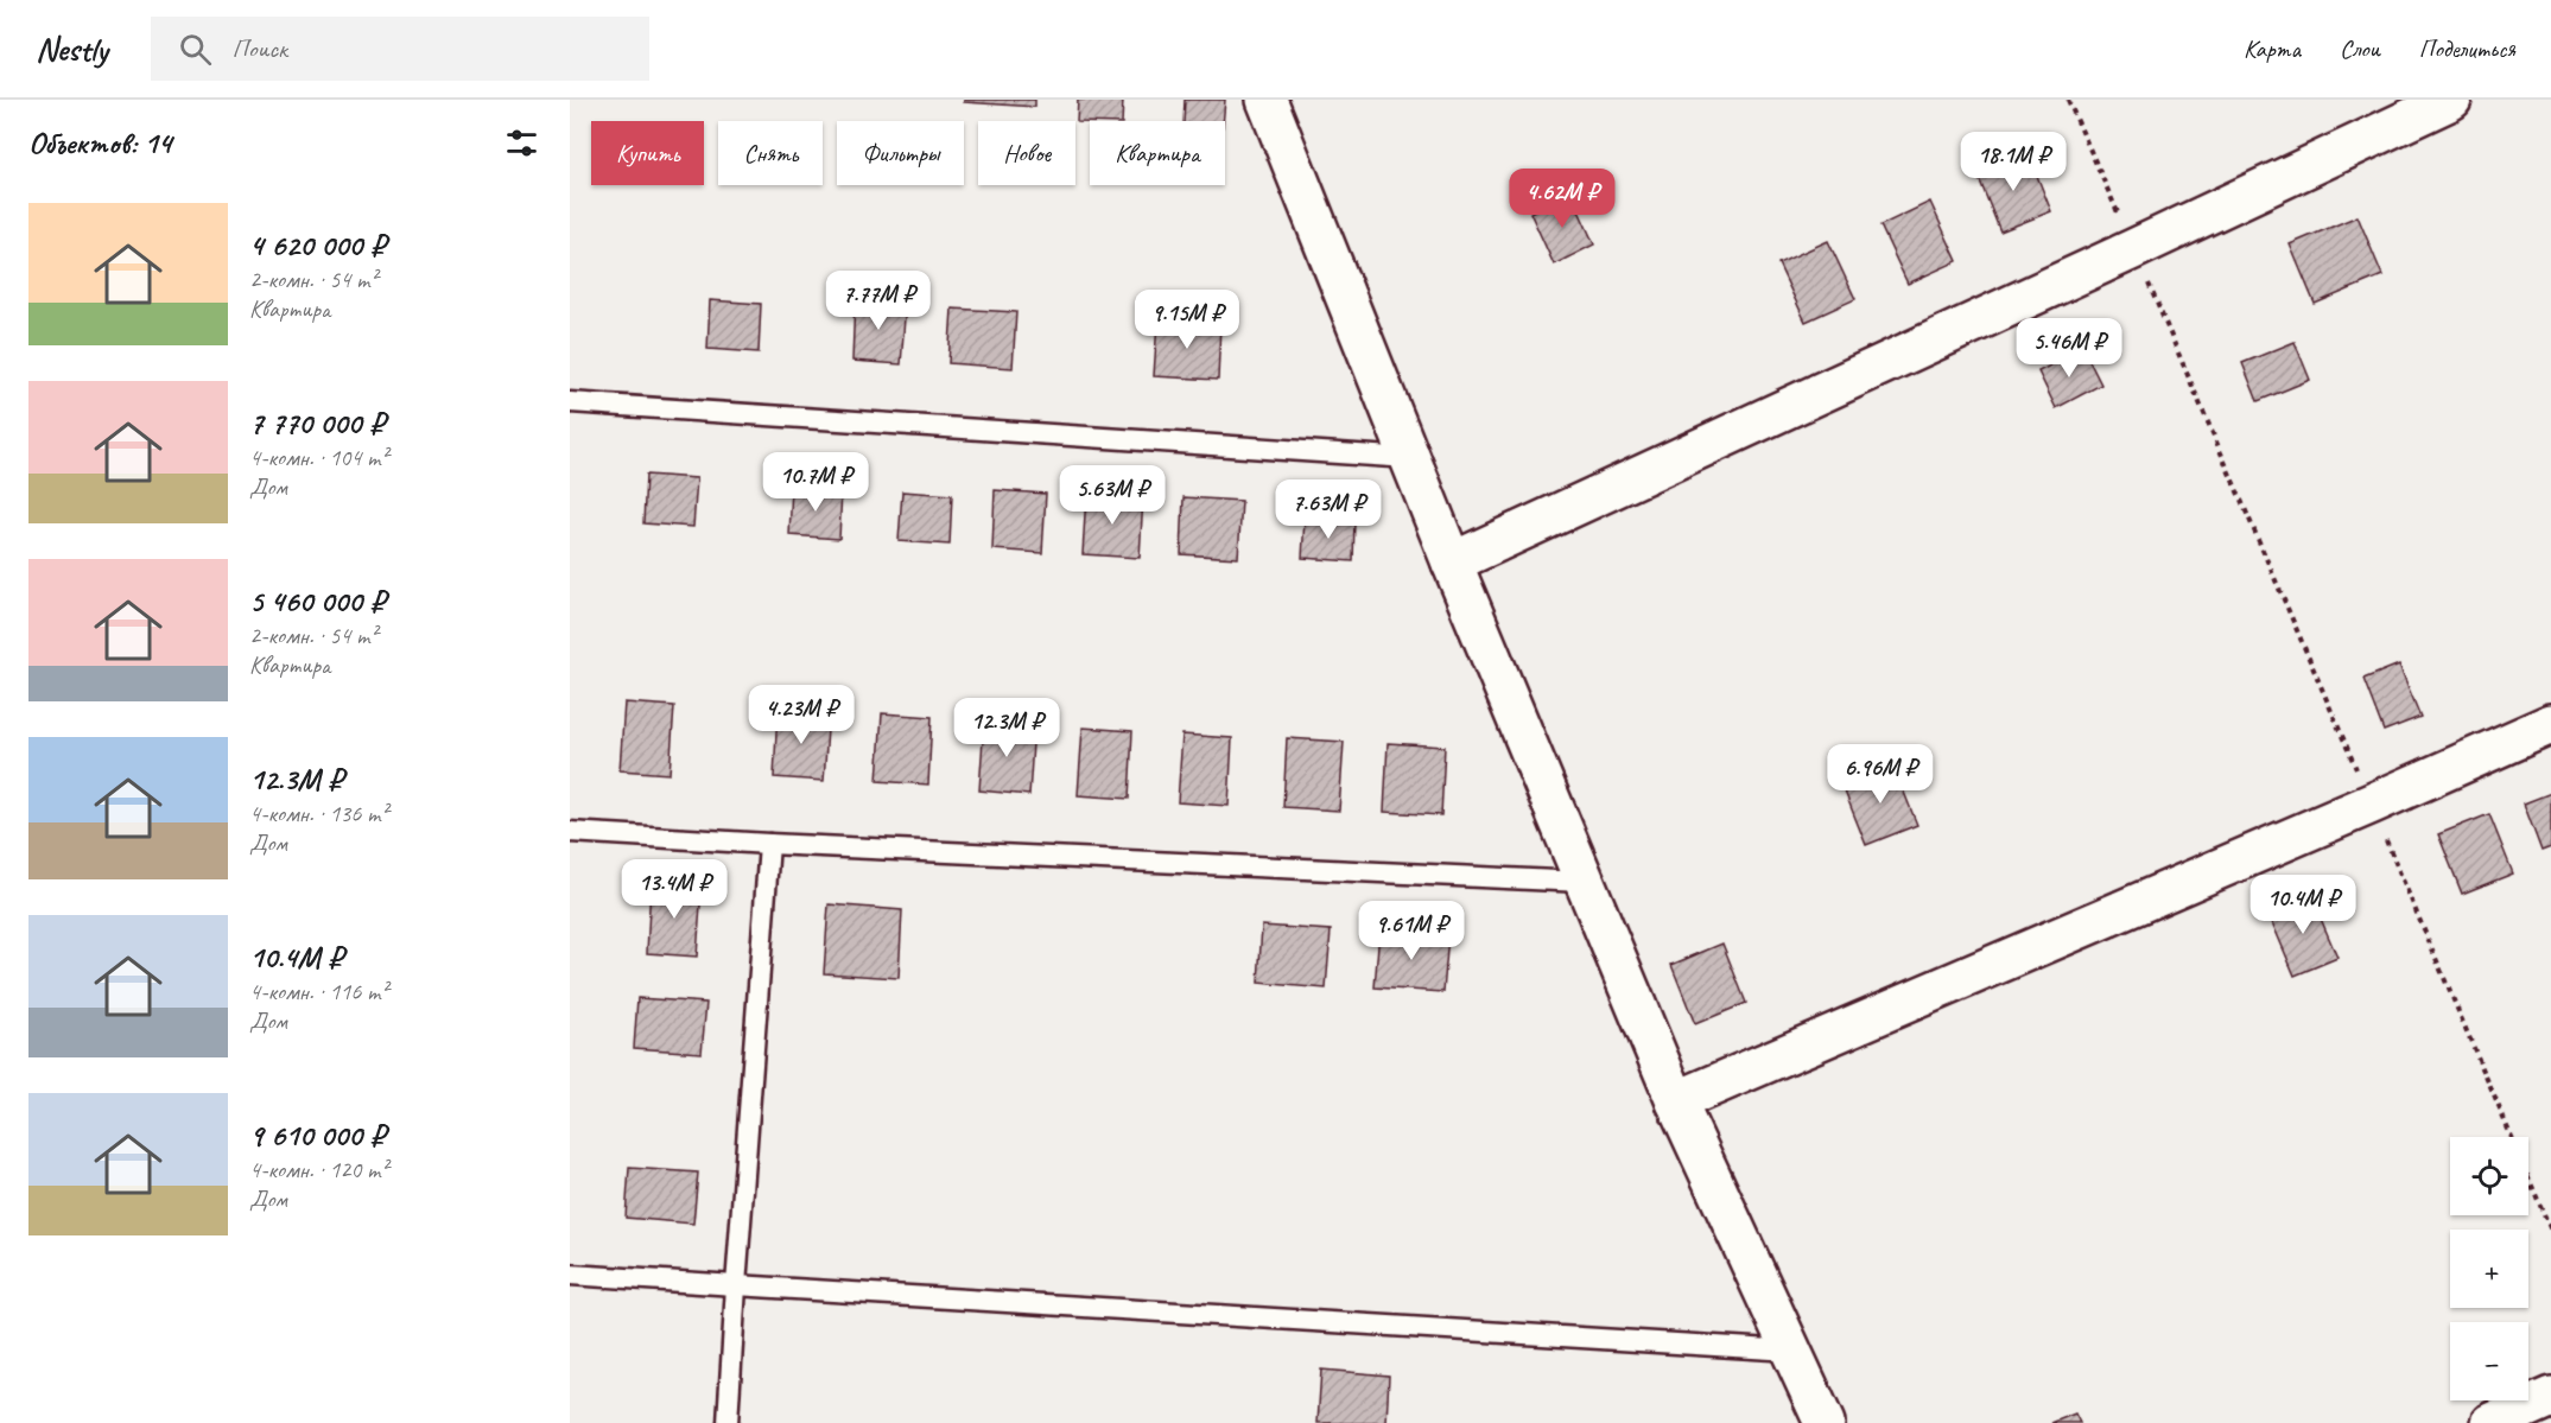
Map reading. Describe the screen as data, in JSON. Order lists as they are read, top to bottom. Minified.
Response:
{"page":{"header":"Nestly","search":"Поиск","nav":["Карта","Слои","Поделиться"],"heading":"Объектов: 14","chip":["Купить","Снять","Фильтры","Новое","Квартира"],"price":["18.1M ₽","4.62M ₽","7.77M ₽","9.15M ₽","5.46M ₽","10.7M ₽","5.63M ₽","7.63M ₽","4.23M ₽","12.3M ₽","6.96M ₽","13.4M ₽","10.4M ₽","9.61M ₽"],"list":[{"name":"4 620 000 ₽","note":"2-комн. · 54 m² · Квартира"},{"name":"7 770 000 ₽","note":"4-комн. · 104 m² · Дом"},{"name":"5 460 000 ₽","note":"2-комн. · 54 m² · Квартира"},{"name":"12.3M ₽","note":"4-комн. · 136 m² · Дом"},{"name":"10.4M ₽","note":"4-комн. · 116 m² · Дом"},{"name":"9 610 000 ₽","note":"4-комн. · 120 m² · Дом"}],"map_buttons":["+","−"]}}
